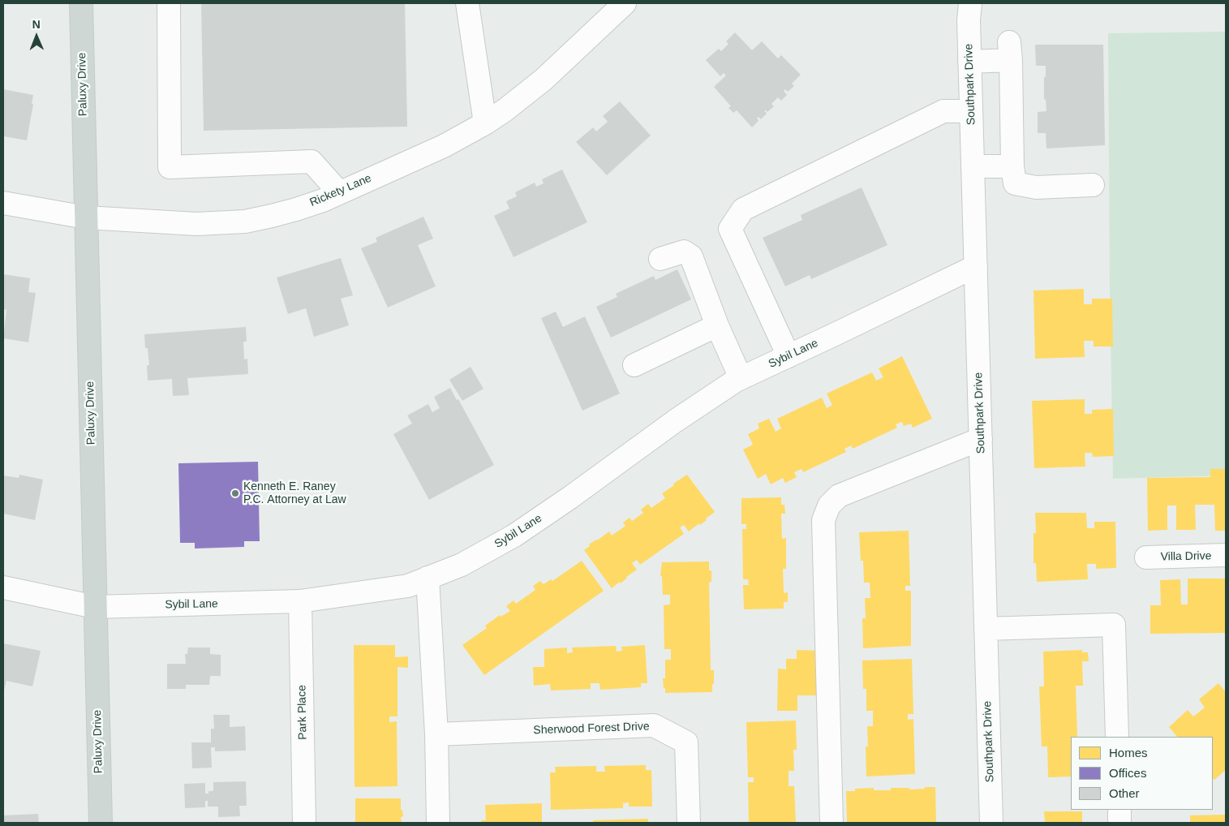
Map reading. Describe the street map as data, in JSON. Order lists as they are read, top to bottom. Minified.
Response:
{"streets":{"main road":["Paluxy Drive"],"street":["Southpark Drive","Rickety Lane","Sybil Lane","Villa Drive","Park Place","Sherwood Forest Drive"]},"crossings":[["Paluxy Drive","Rickety Lane"],["Paluxy Drive","Sybil Lane"],["Southpark Drive","Sybil Lane"],["Sybil Lane","Park Place"]],"places":["Kenneth E. Raney P.C. Attorney at Law"],"legend":["Homes","Offices","Other"],"north":"top"}
